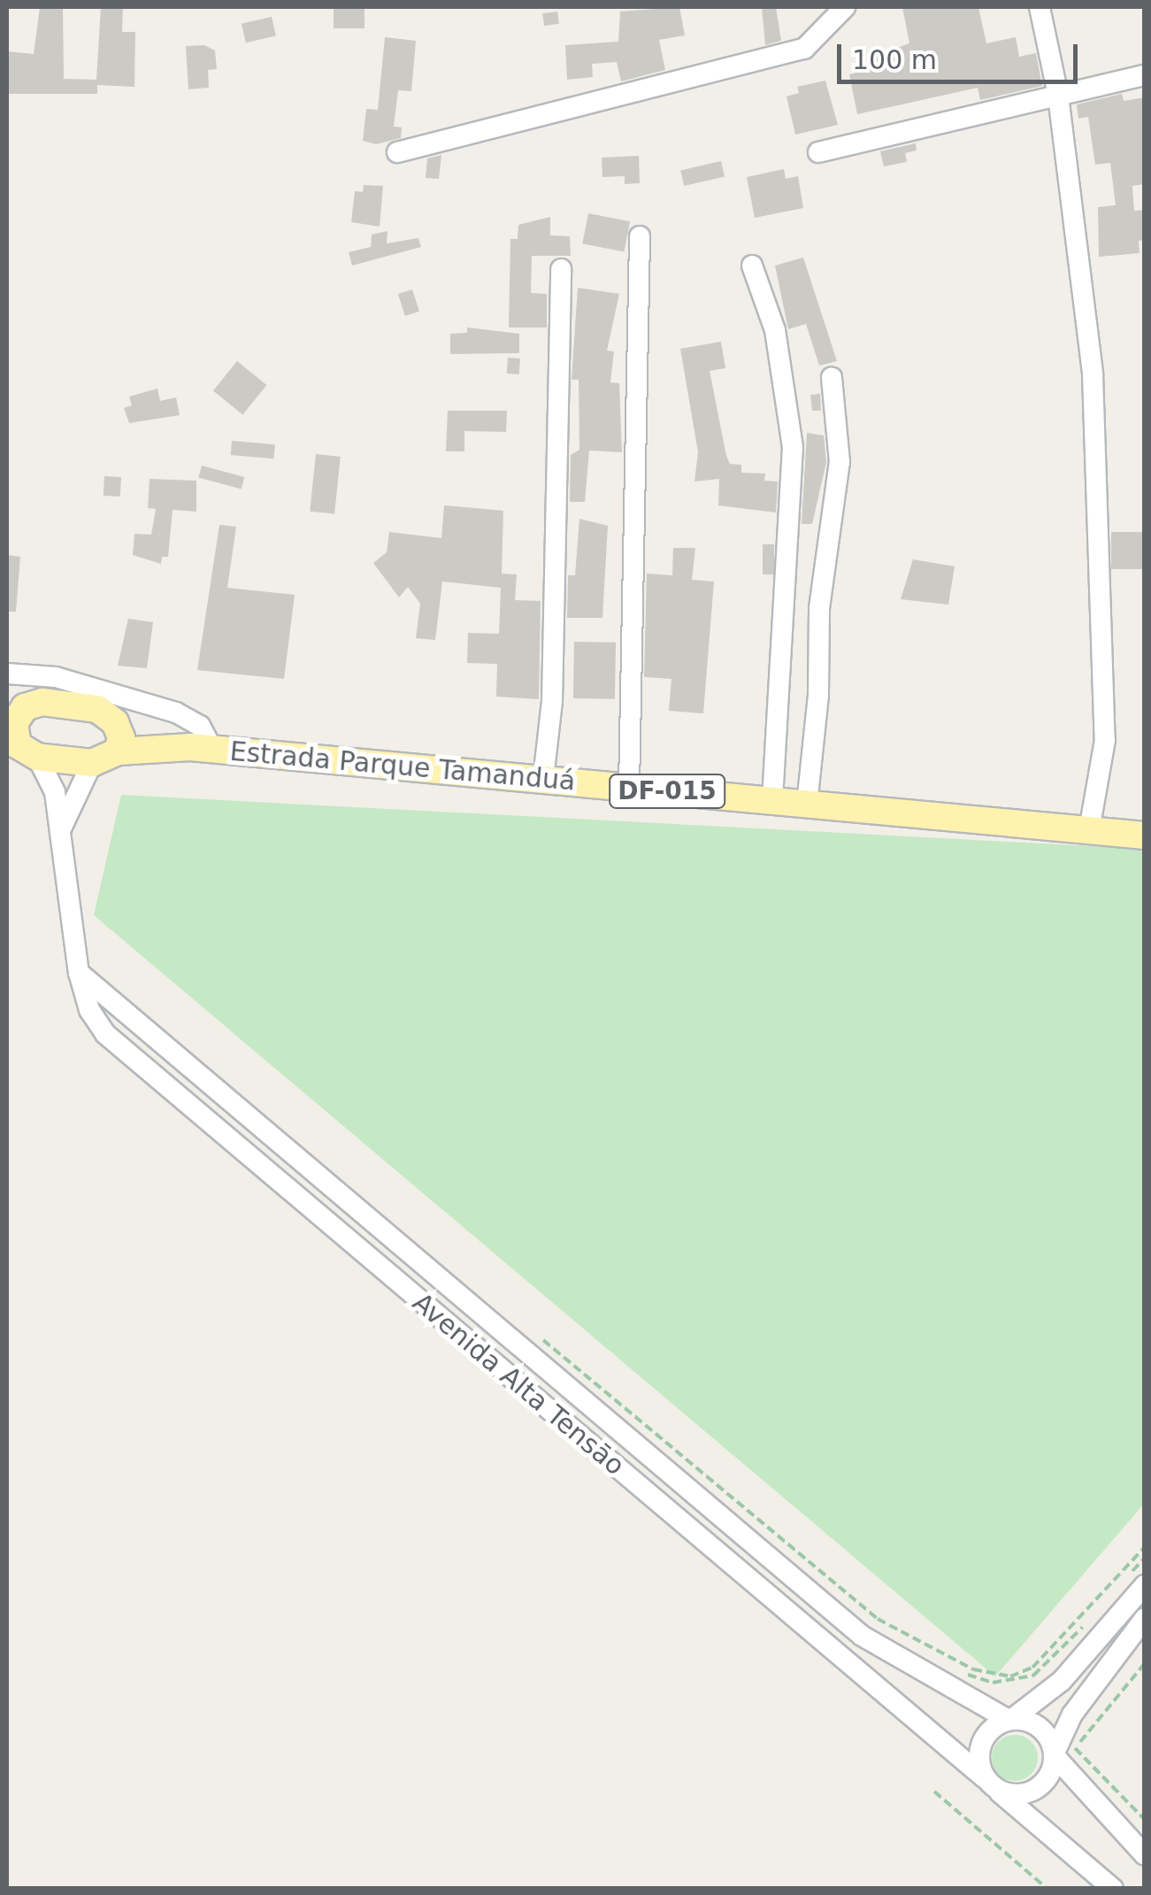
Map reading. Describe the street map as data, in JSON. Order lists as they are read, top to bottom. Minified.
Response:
{"streets":{"main road":["Estrada Parque Tamanduá","DF-015"],"street":["Avenida Alta Tensāo"]},"crossings":[["Estrada Parque Tamanduá","DF-015"],["DF-015","Avenida Alta Tensāo"]],"scale_bar":"100 m"}
